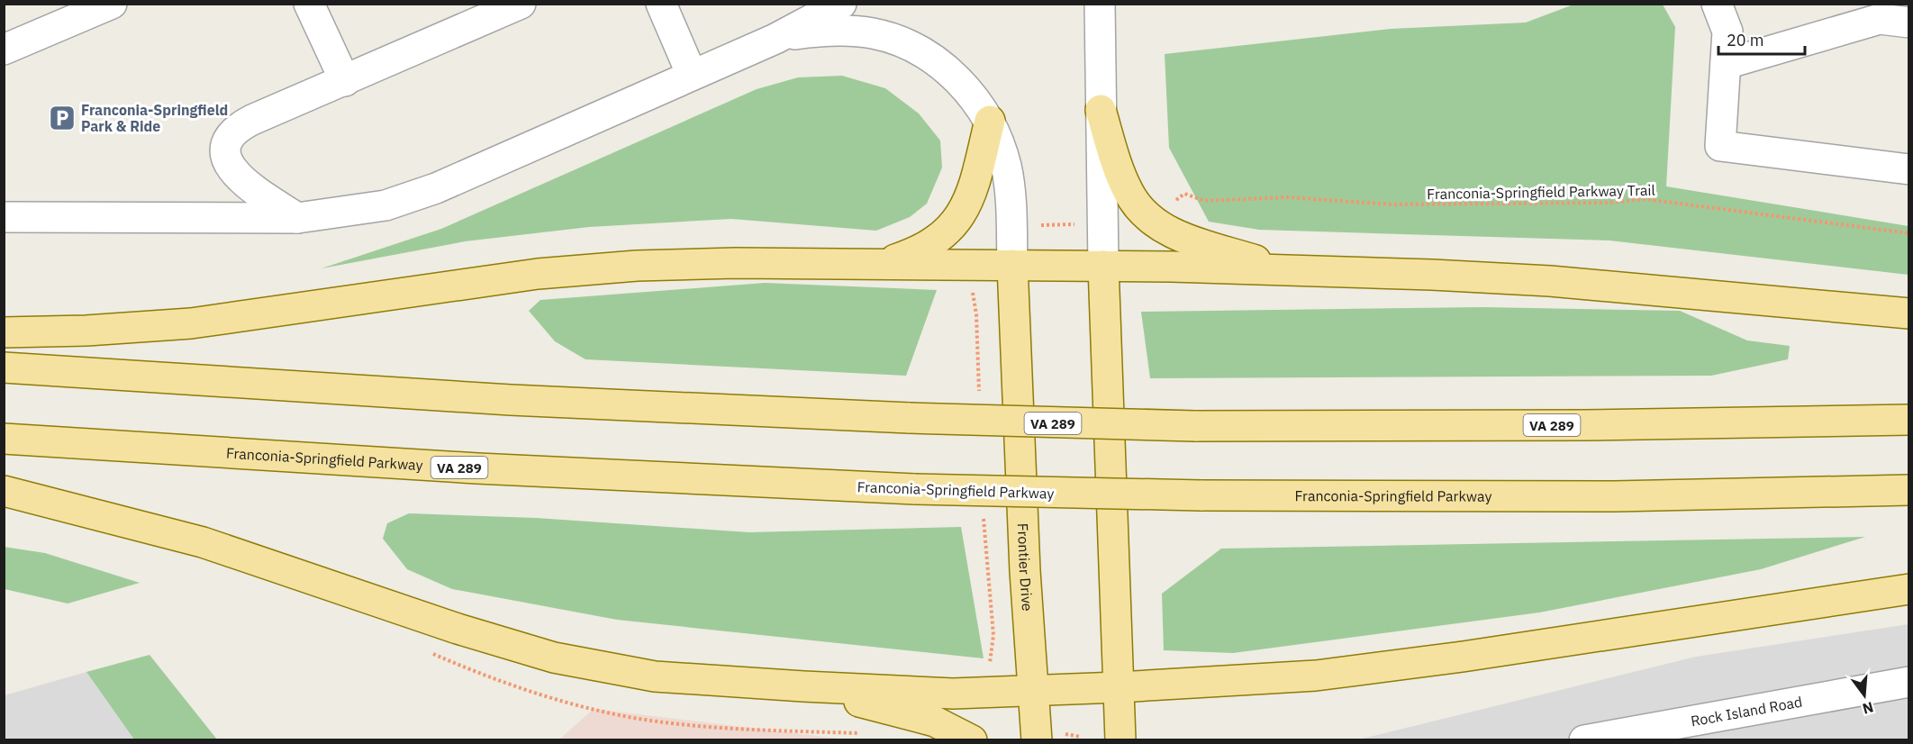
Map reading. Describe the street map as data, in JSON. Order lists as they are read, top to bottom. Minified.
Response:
{"streets":{"main road":["VA 289","Franconia-Springfield Parkway","Frontier Drive"],"street":["Rock Island Road"],"path":["Franconia-Springfield Parkway Trail"]},"places":{"parking":["Franconia-Springfield Park & Ride"]},"scale_bar":"20 m","north":"bottom"}
